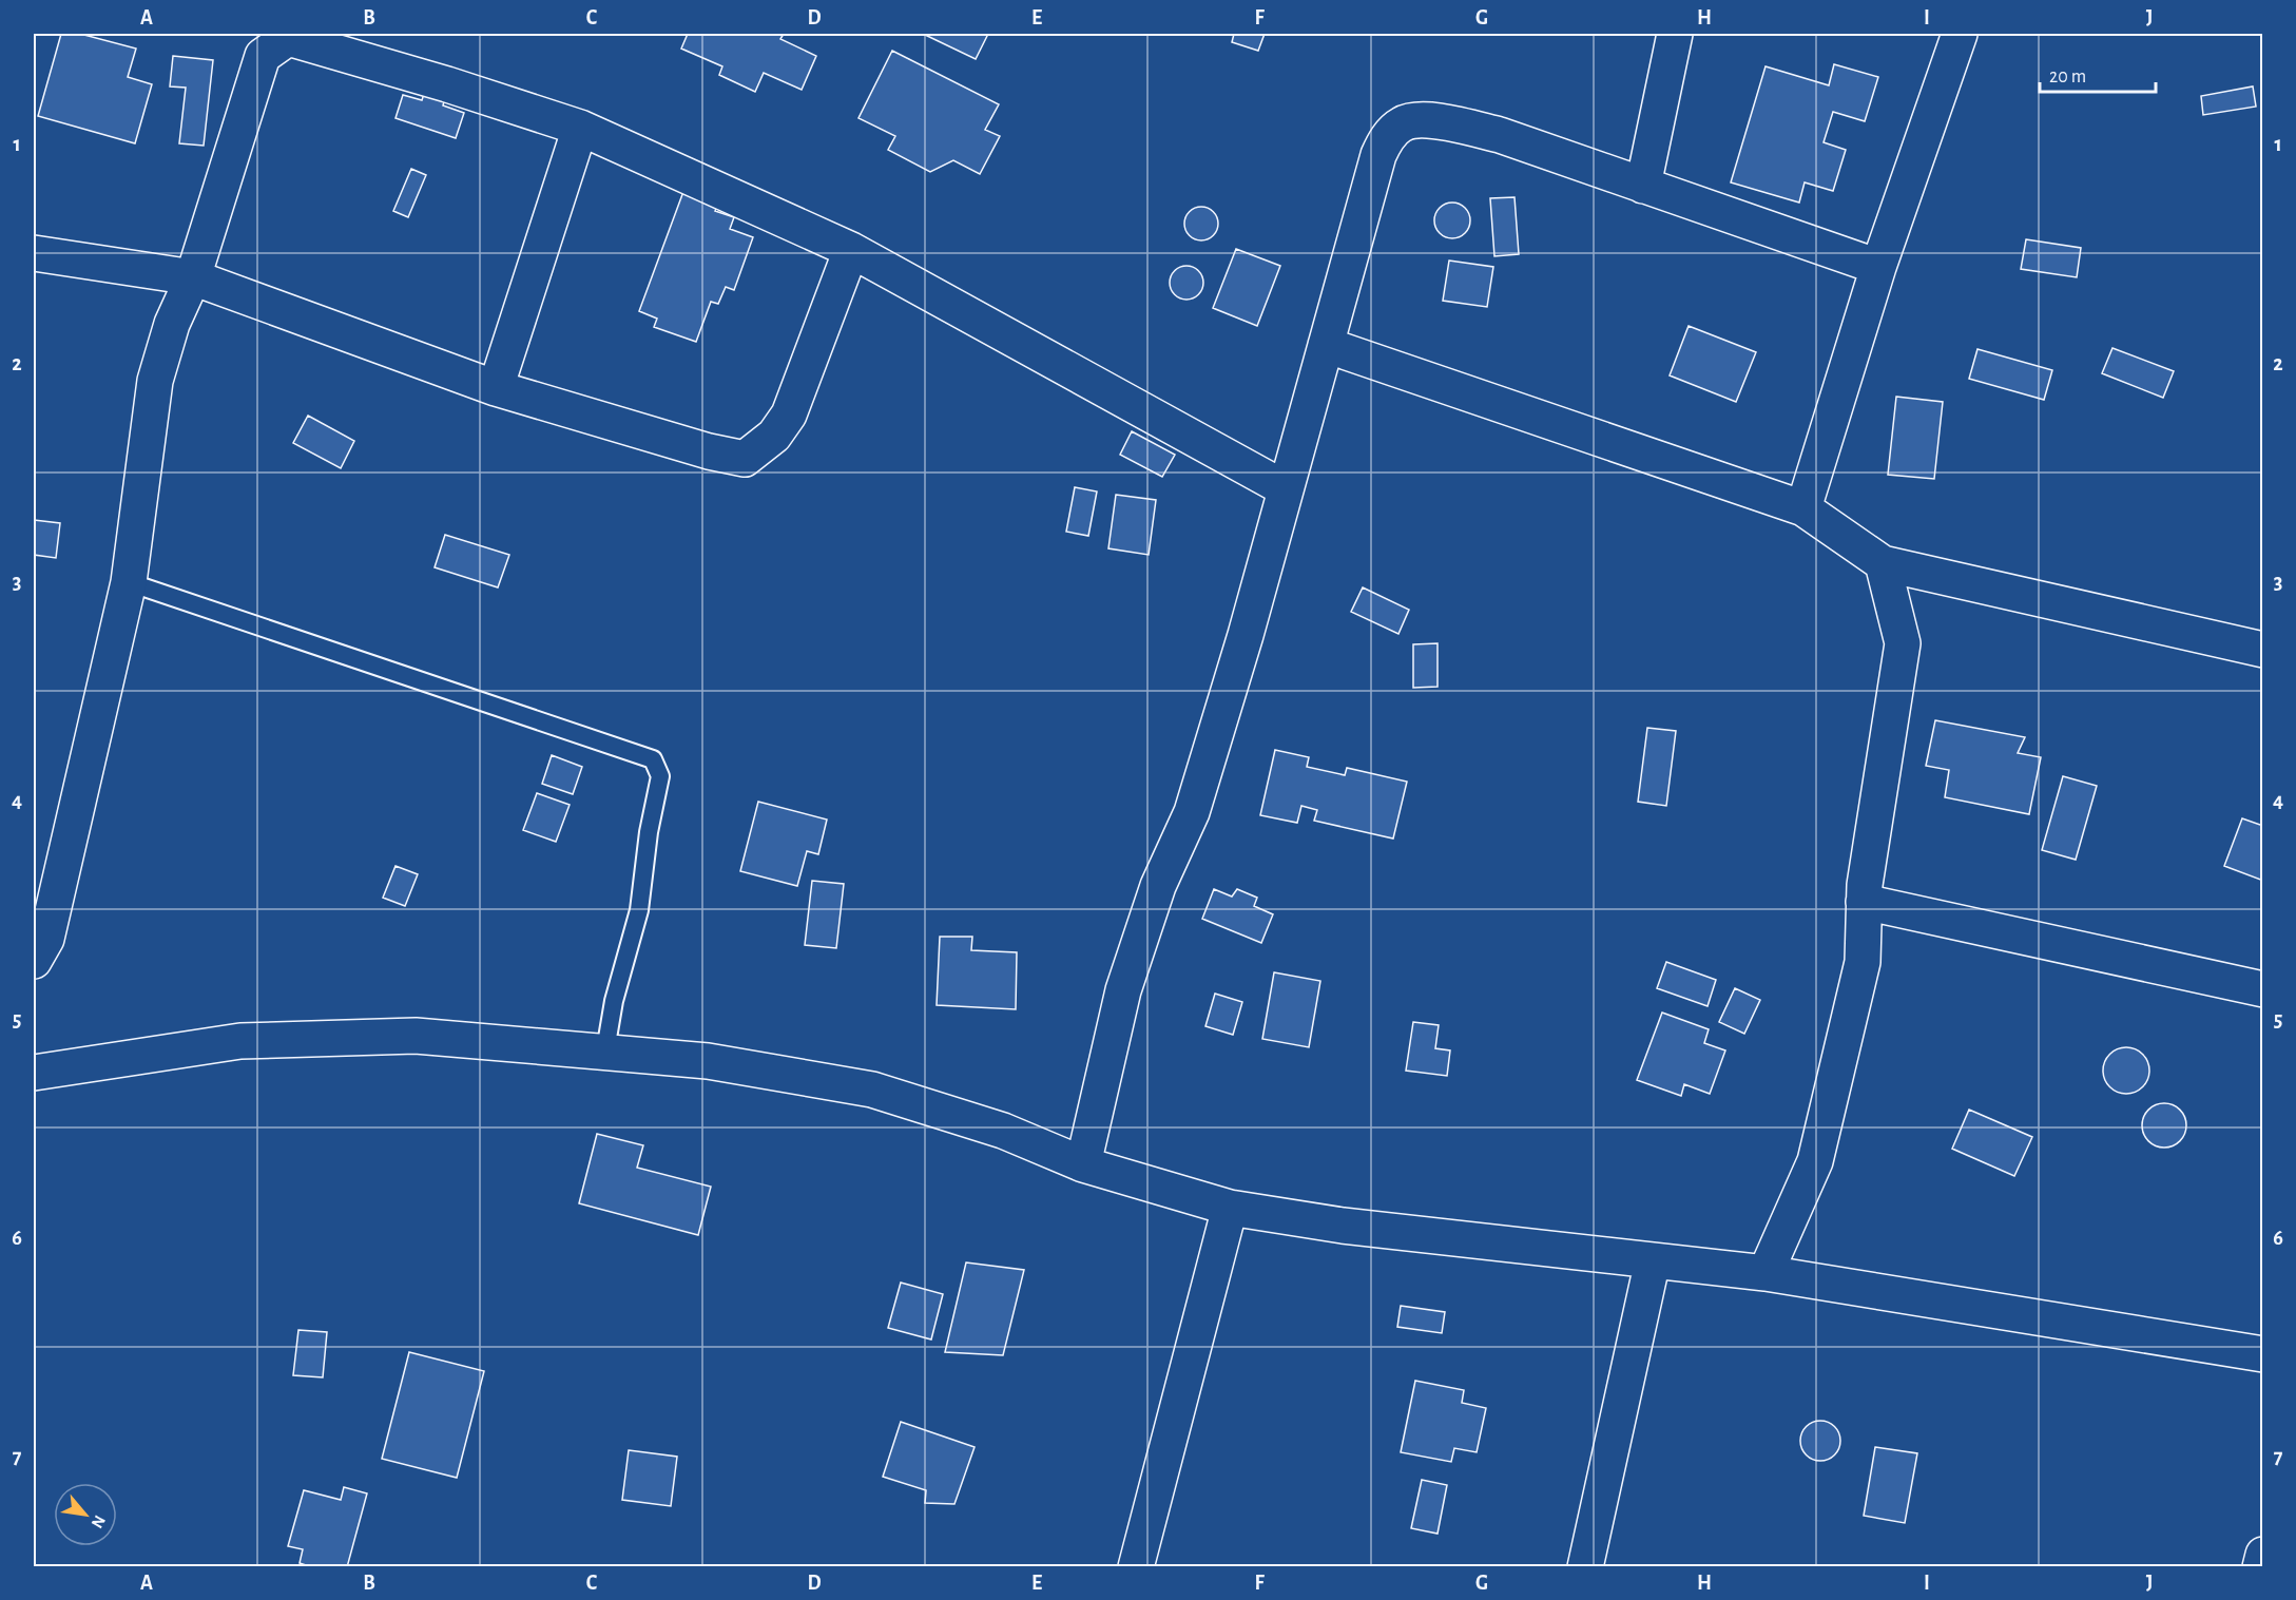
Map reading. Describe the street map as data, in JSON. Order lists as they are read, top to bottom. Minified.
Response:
{"scale_bar":"20 m","north":"bottom right","grid":{"columns":["A","B","C","D","E","F","G","H","I","J"],"rows":["1","2","3","4","5","6","7"]}}
